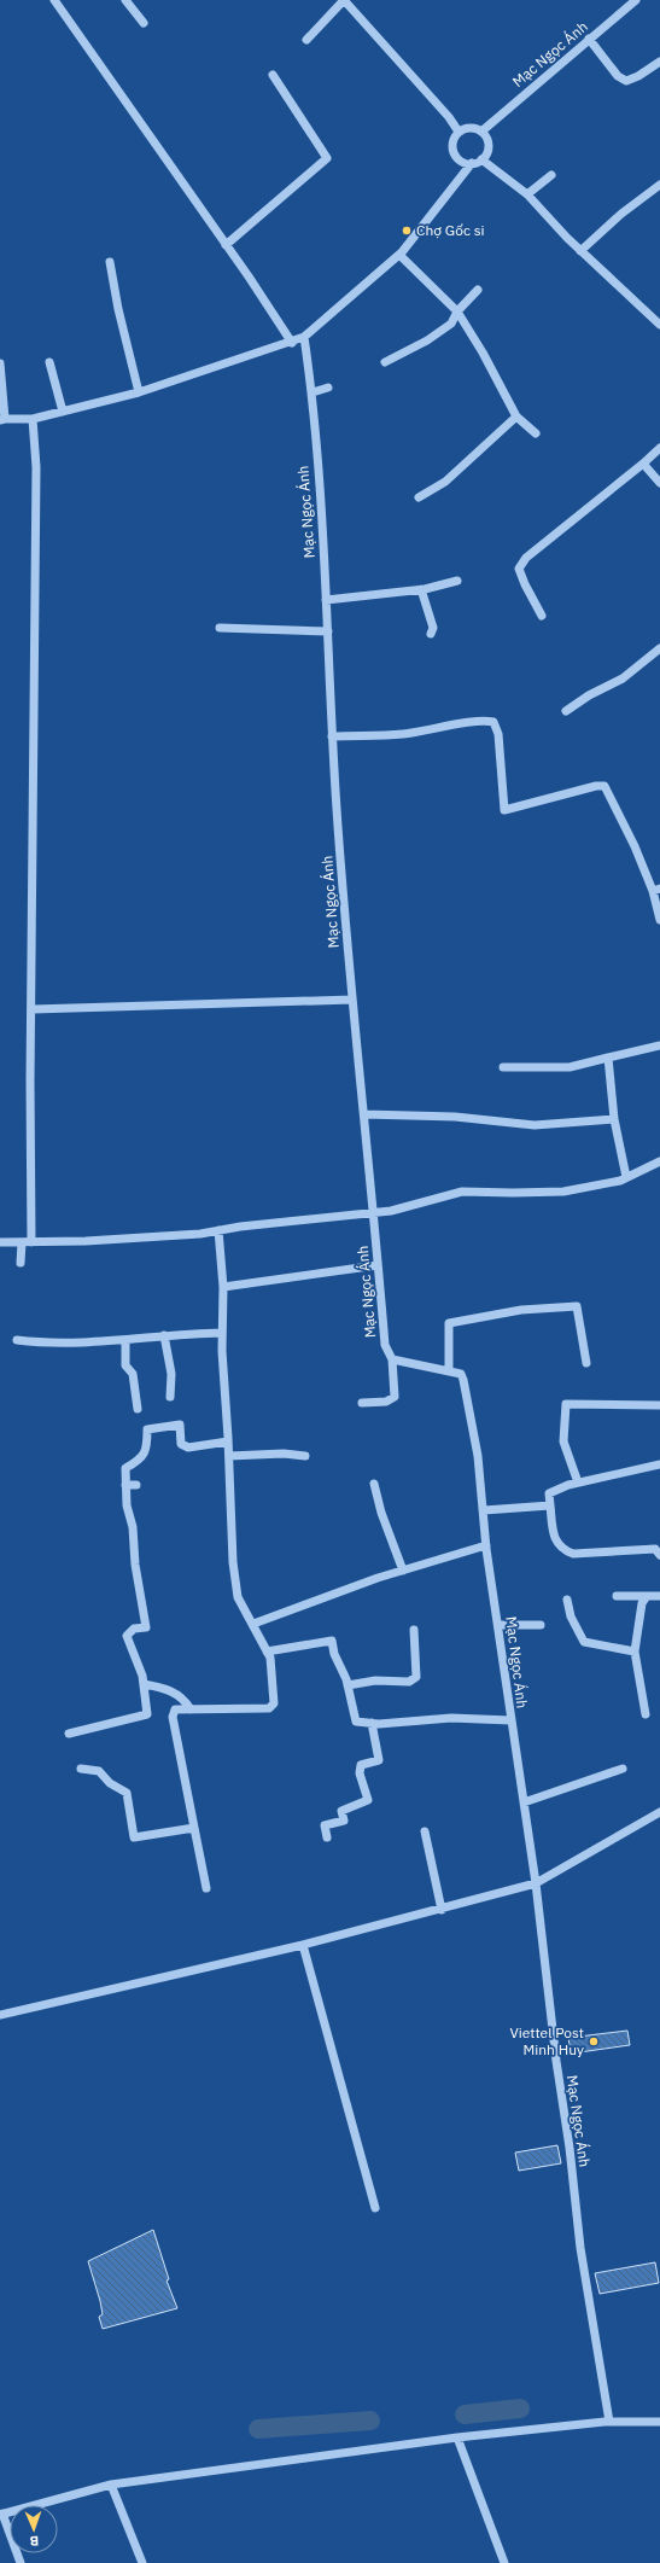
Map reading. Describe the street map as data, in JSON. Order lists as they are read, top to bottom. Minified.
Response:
{"streets":{"street":["Mạc Ngọc Ánh"]},"places":["Chợ Gốc si","Viettel Post Minh Huy"],"north":"bottom"}
